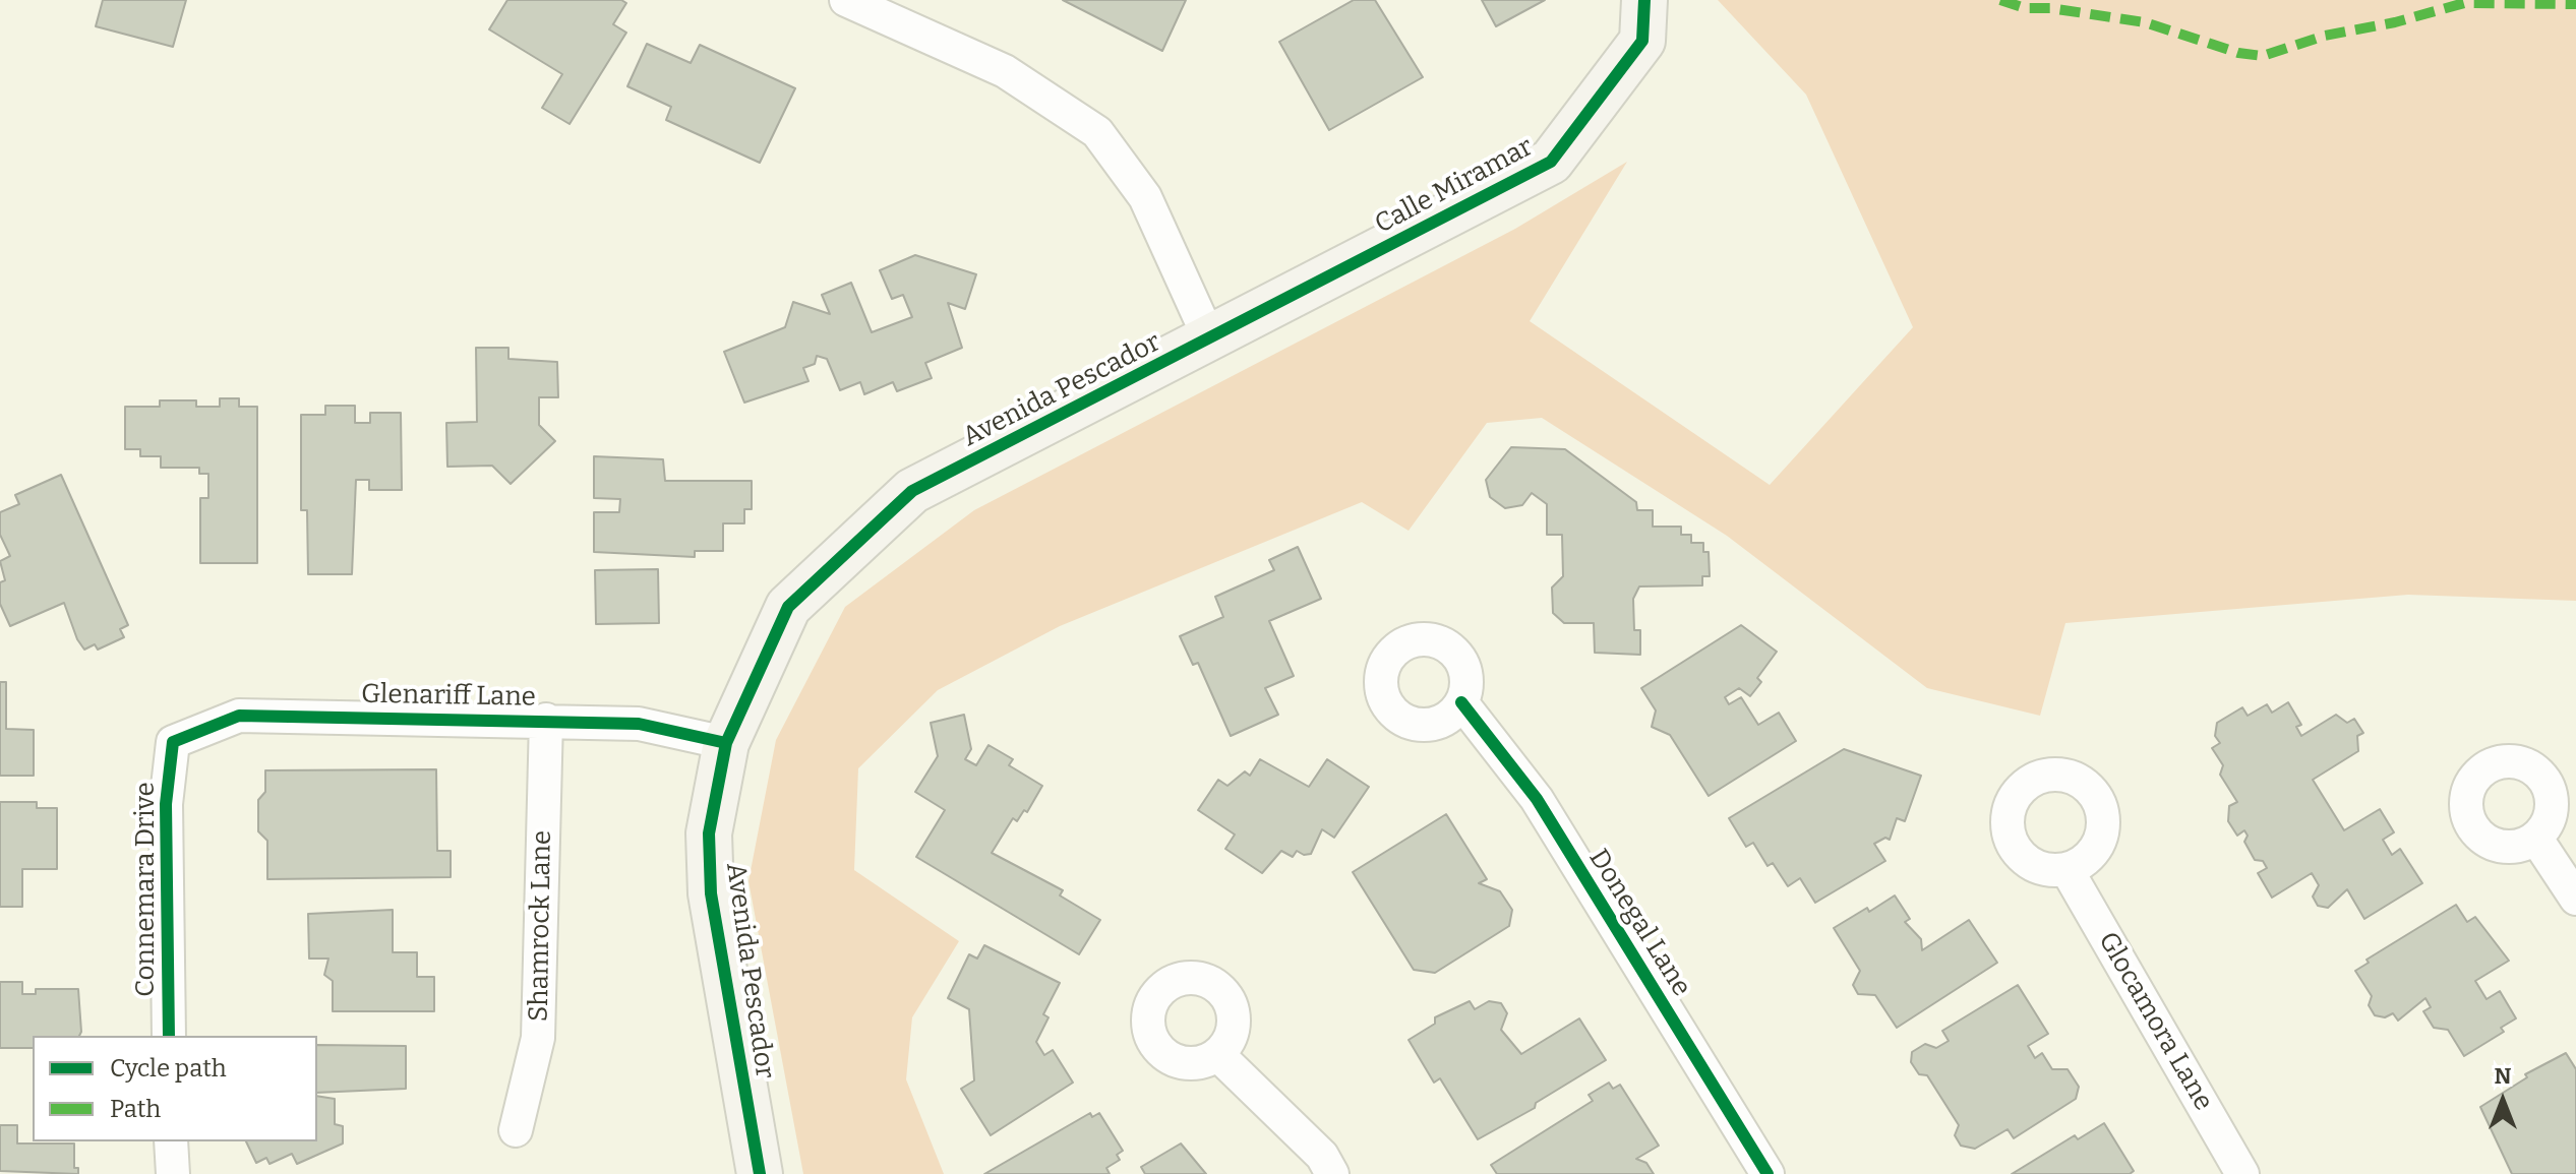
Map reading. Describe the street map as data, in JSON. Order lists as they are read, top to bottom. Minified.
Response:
{"streets":{"street":["Calle Miramar","Avenida Pescador","Glenariff Lane","Connemara Drive","Donegal Lane","Shamrock Lane","Glocamora Lane"]},"crossings":[["Calle Miramar","Avenida Pescador"],["Avenida Pescador","Glenariff Lane"],["Glenariff Lane","Connemara Drive"],["Glenariff Lane","Shamrock Lane"]],"legend":["Cycle path","Path"],"north":"top"}
